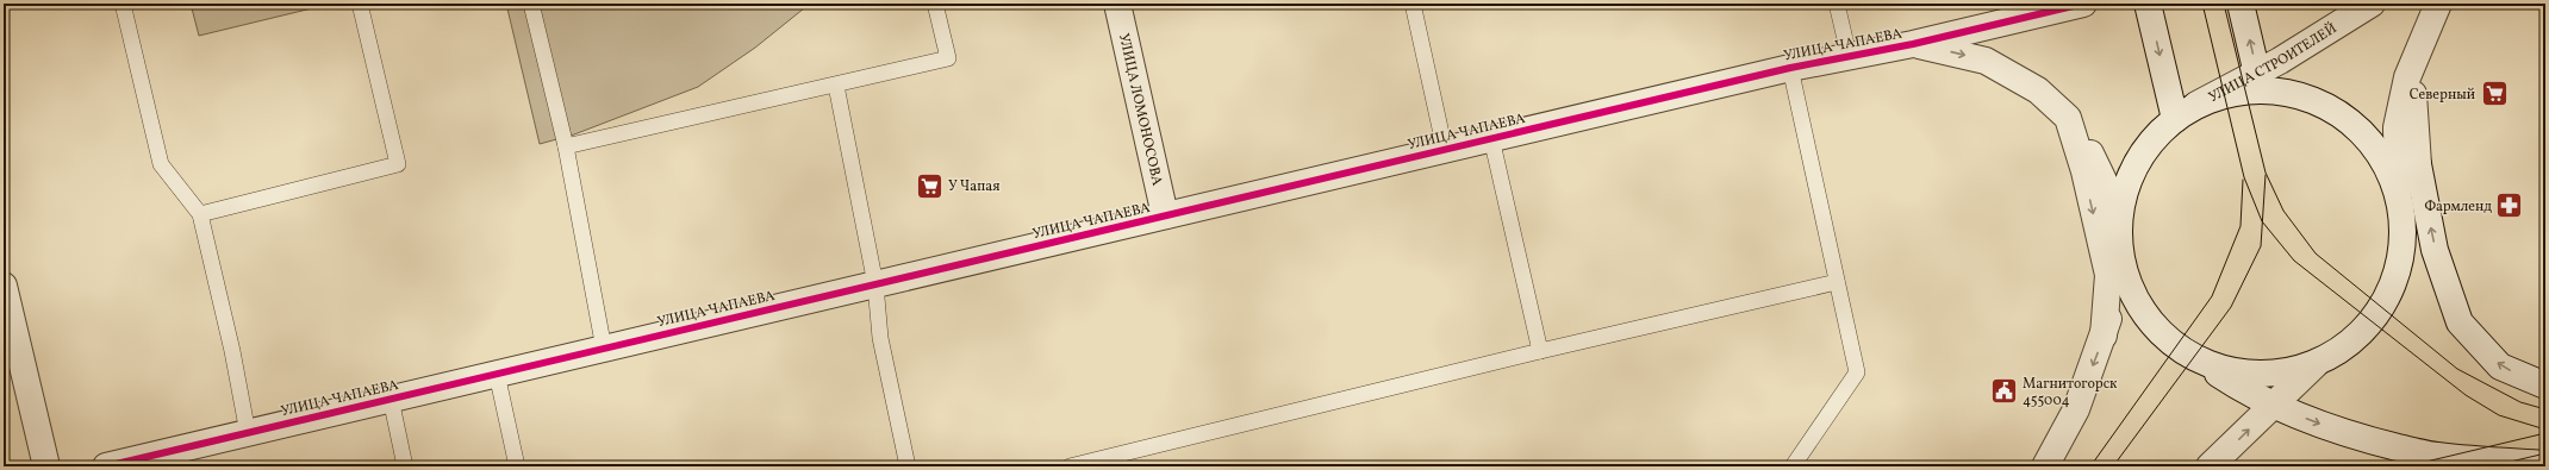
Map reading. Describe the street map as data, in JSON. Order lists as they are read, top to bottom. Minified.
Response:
{"streets":{"street":["УЛИЦА ЧАПАЕВА","УЛИЦА СТРОИТЕЛЕЙ","УЛИЦА ЛОМОНОСОВА"]},"crossings":[["УЛИЦА ЧАПАЕВА","УЛИЦА ЛОМОНОСОВА"]],"places":{"supermarket":["Северный","У Чапая"],"pharmacy":["Фармленд"],"public building":["Магнитогорск 455004"]}}
